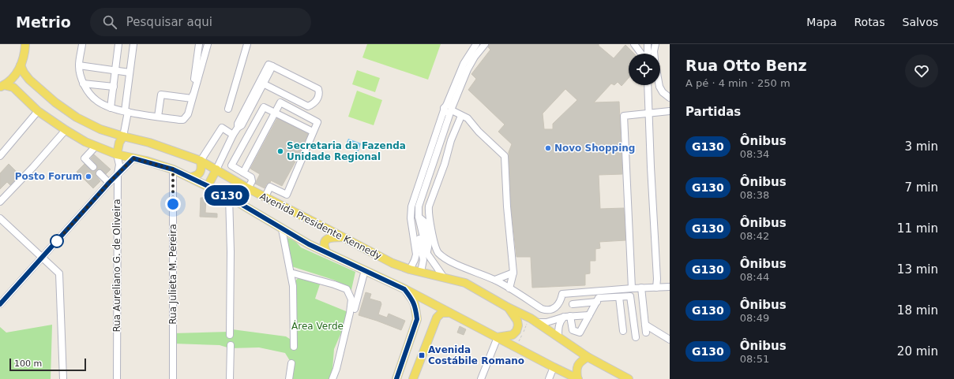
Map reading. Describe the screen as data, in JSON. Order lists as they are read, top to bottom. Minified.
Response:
{"streets":{"main road":["Avenida Presidente Kennedy"],"street":["Rua Aureliano G. de Oliveira","Rua Julieta M. Pereira"]},"crossings":[["Avenida Presidente Kennedy","Rua Aureliano G. de Oliveira"],["Avenida Presidente Kennedy","Rua Julieta M. Pereira"]],"parks":["Área Verde"],"places":{"other":["Novo Shopping","Secretaria da Fazenda Unidade Regional","Posto Forum"],"transit":["Avenida Costábile Romano"]},"lines":["bus line G130"],"scale_bar":"100 m","page":{"header":"Metrio","search":"Pesquisar aqui","nav":["Mapa","Rotas","Salvos"],"on_map":"G130","heading":[["Rua Otto Benz","A pé · 4 min · 250 m"],"Partidas"],"list":[{"mark":"G130","name":"Ônibus","note":"08:34","value":"3 min"},{"mark":"G130","name":"Ônibus","note":"08:38","value":"7 min"},{"mark":"G130","name":"Ônibus","note":"08:42","value":"11 min"},{"mark":"G130","name":"Ônibus","note":"08:44","value":"13 min"},{"mark":"G130","name":"Ônibus","note":"08:49","value":"18 min"},{"mark":"G130","name":"Ônibus","note":"08:51","value":"20 min"}],"scale":"100 m"}}
